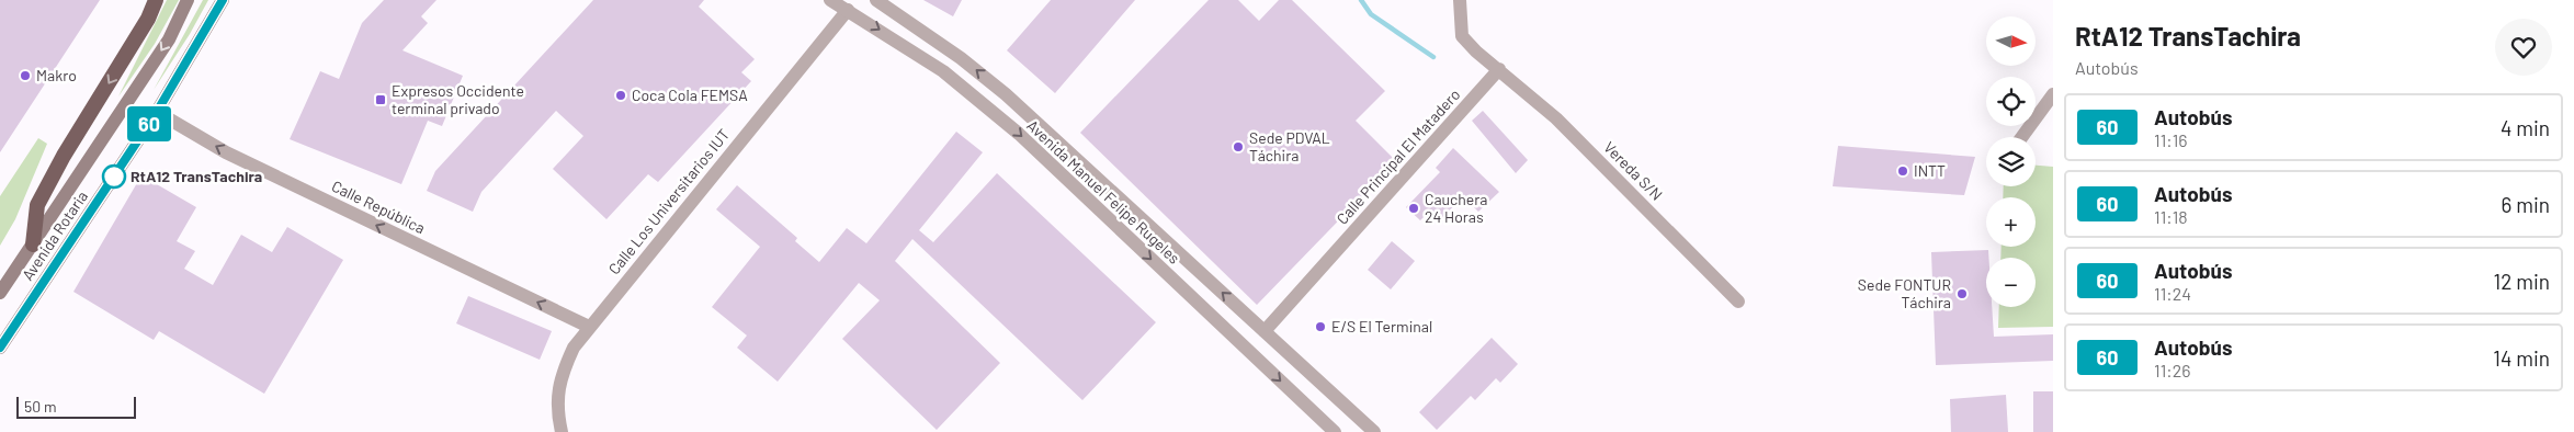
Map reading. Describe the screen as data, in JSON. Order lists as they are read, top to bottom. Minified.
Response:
{"streets":{"main road":["Avenida Rotaria"],"street":["Calle Principal El Matadero","Vereda S/N","Avenida Manuel Felipe Rugeles","Calle Los Universitarios IUT","Calle República"]},"crossings":[["Calle Principal El Matadero","Vereda S/N"],["Calle Principal El Matadero","Avenida Manuel Felipe Rugeles"],["Avenida Manuel Felipe Rugeles","Calle Los Universitarios IUT"],["Calle Los Universitarios IUT","Calle República"],["Calle República","Avenida Rotaria"]],"one_way":["Calle República"],"places":{"other":["Makro","Coca Cola FEMSA","Sede PDVAL Táchira","INTT","RtA12 TransTachira","Cauchera 24 Horas","Sede FONTUR Táchira","E/S El Terminal"],"transit":["Expresos Occidente terminal privado"]},"lines":["bus line 60"],"scale_bar":"50 m","north":"right","page":{"on_map":"60","heading":["RtA12 TransTachira","Autobús"],"map_buttons":["+","−"],"list":[{"mark":"60","name":"Autobús","note":"11:16","value":"4 min"},{"mark":"60","name":"Autobús","note":"11:18","value":"6 min"},{"mark":"60","name":"Autobús","note":"11:24","value":"12 min"},{"mark":"60","name":"Autobús","note":"11:26","value":"14 min"}],"scale":"50 m"}}
